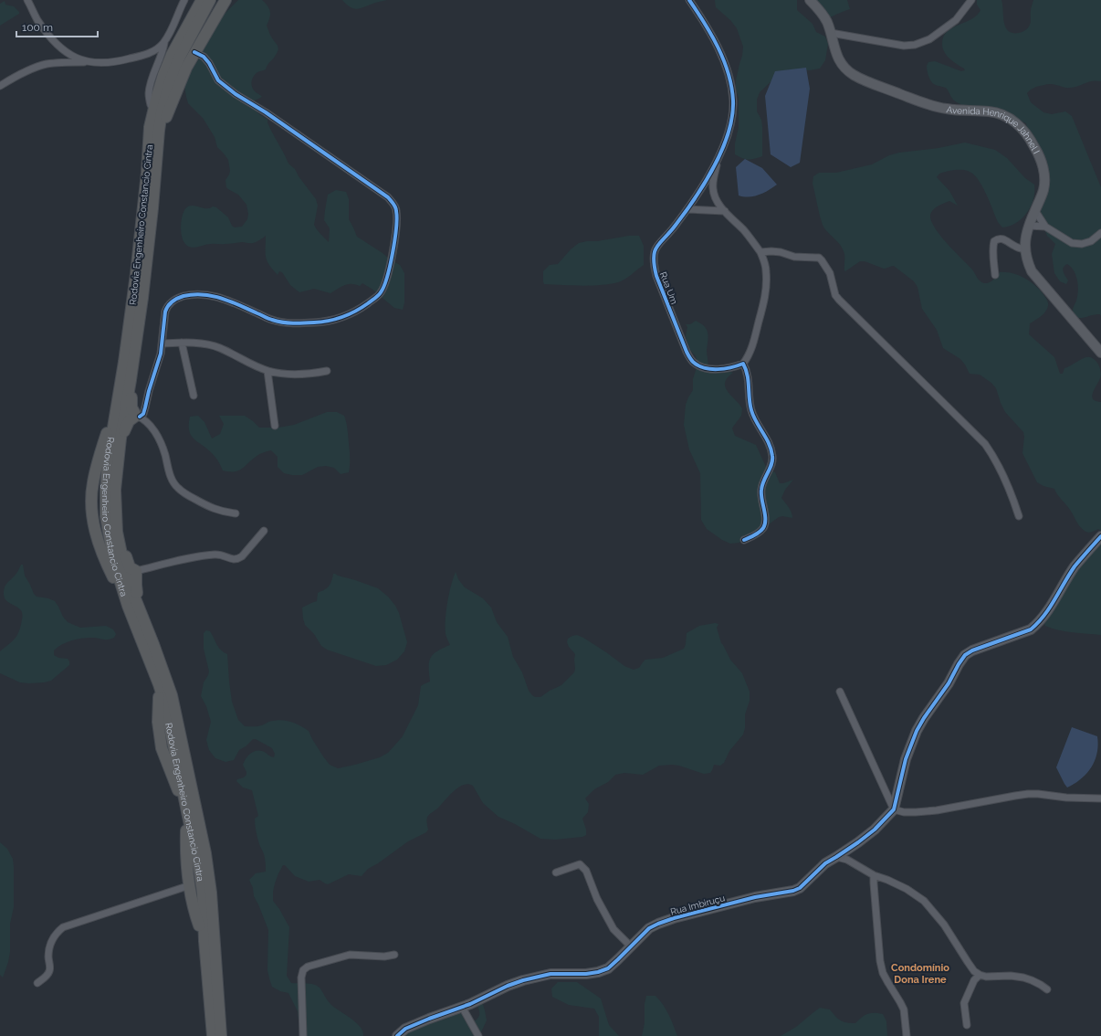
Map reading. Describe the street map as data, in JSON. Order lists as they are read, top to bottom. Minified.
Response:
{"streets":{"highway":["Rodovia Engenheiro Constancio Cintra"],"street":["Avenida Henrique Jahnel I","Rua Um","Rua Imbiruçu"]},"districts":["Condomínio Dona Irene"],"scale_bar":"100 m"}
